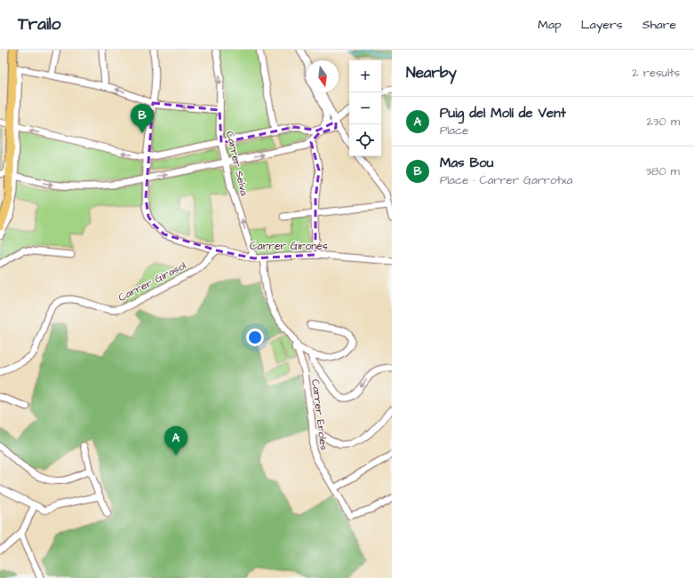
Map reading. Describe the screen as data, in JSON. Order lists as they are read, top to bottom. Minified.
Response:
{"streets":{"street":["Carrer Selva","Carrer Gironès","Carrer Girasol","Carrer Eroles"]},"crossings":[["Carrer Selva","Carrer Gironès"],["Carrer Gironès","Carrer Girasol"],["Carrer Gironès","Carrer Eroles"]],"north":"bottom","page":{"header":"Trailo","nav":["Map","Layers","Share"],"heading":["Nearby","2 results"],"map_buttons":["+","−"],"list":[{"mark":"A","name":"Puig del Molí de Vent","note":"Place","value":"230 m"},{"mark":"B","name":"Mas Bou","note":"Place · Carrer Garrotxa","value":"380 m"}],"pins":["B","A"]}}
